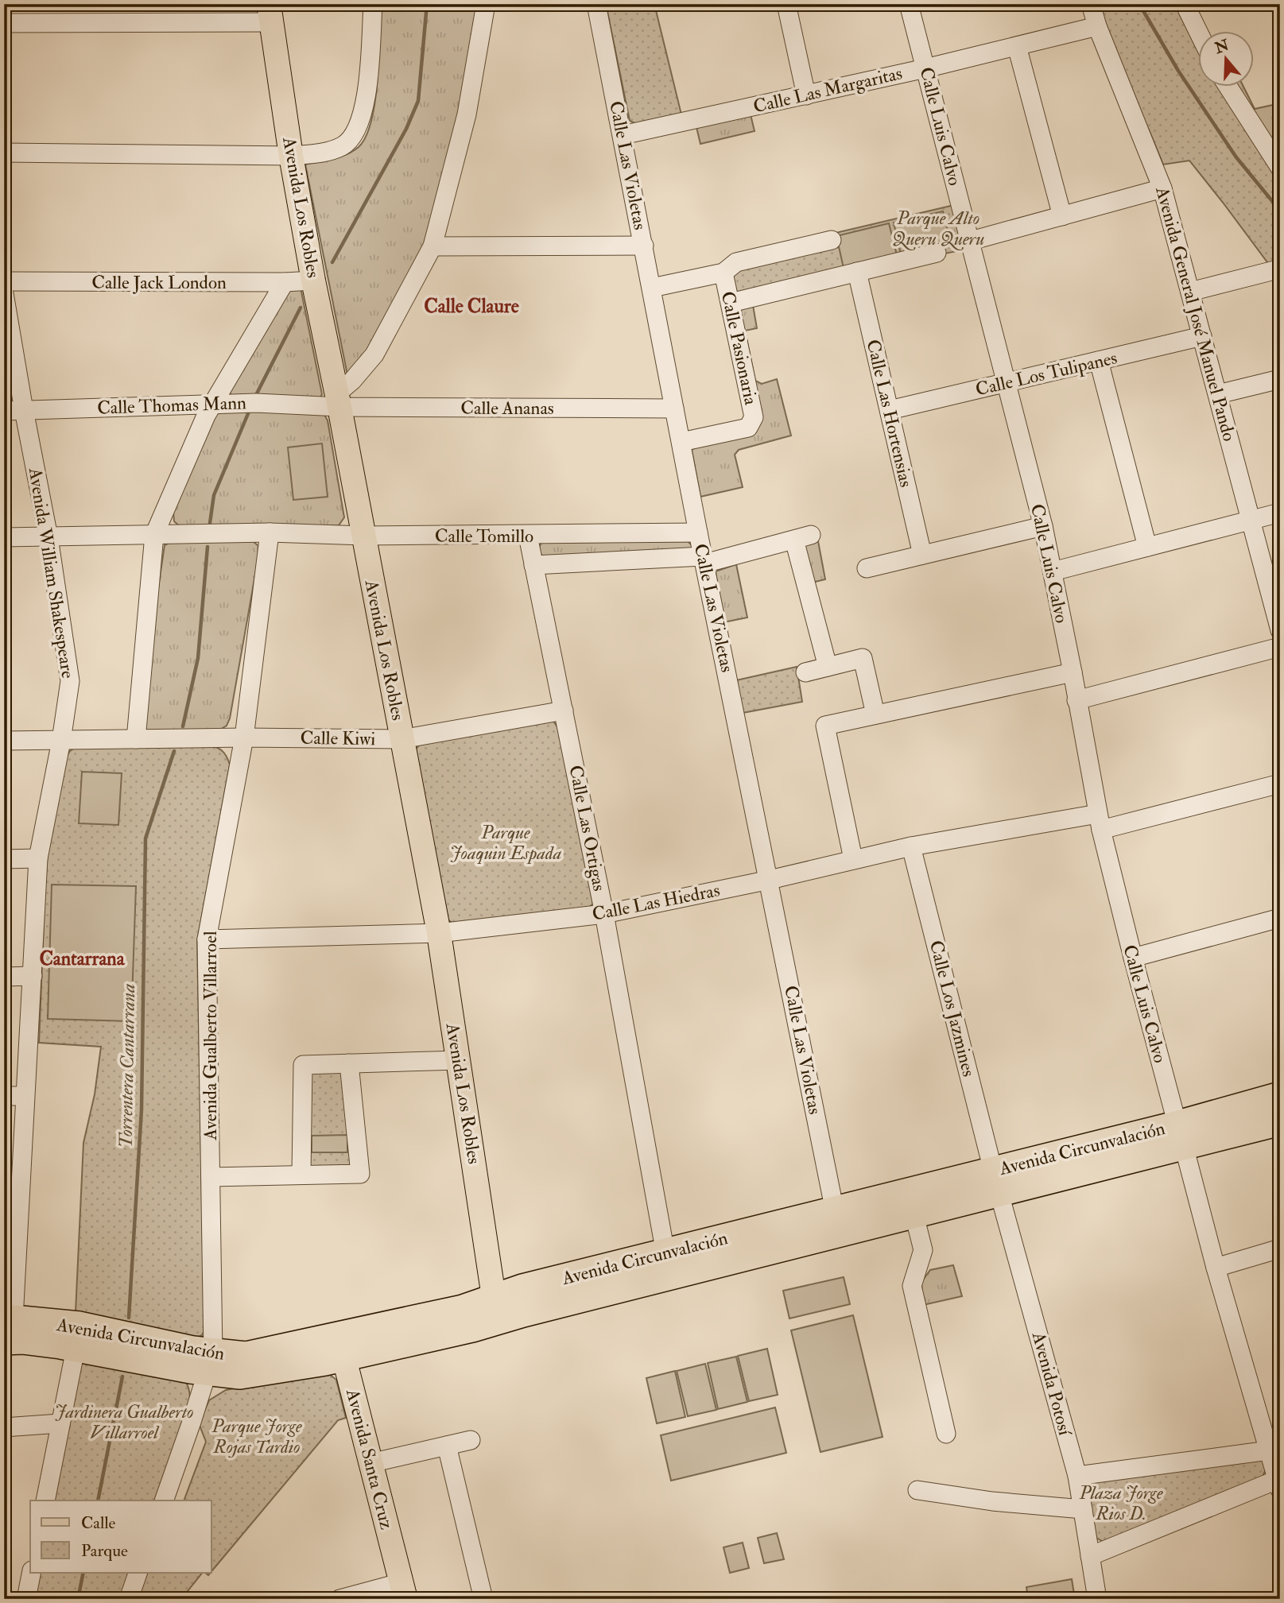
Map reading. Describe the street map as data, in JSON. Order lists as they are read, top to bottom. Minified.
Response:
{"streets":{"highway":["Avenida Circunvalación"],"main road":["Avenida Los Robles","Avenida Santa Cruz"],"street":["Calle Las Margaritas","Calle Luis Calvo","Calle Las Violetas","Calle Jack London","Avenida General José Manuel Pando","Calle Pasionaria","Calle Los Tulipanes","Calle Thomas Mann","Calle Ananas","Calle Las Hortensias","Calle Tomillo","Avenida William Shakespeare","Calle Kiwi","Calle Las Ortigas","Calle Las Hiedras","Calle Los Jazmines","Avenida Gualberto Villarroel","Avenida Potosí"]},"crossings":[["Calle Las Margaritas","Calle Luis Calvo"],["Calle Las Margaritas","Calle Las Violetas"],["Calle Las Margaritas","Avenida General José Manuel Pando"],["Calle Luis Calvo","Calle Los Tulipanes"],["Calle Luis Calvo","Calle Las Hiedras"],["Calle Luis Calvo","Avenida Circunvalación"],["Calle Las Violetas","Calle Pasionaria"],["Calle Las Violetas","Calle Ananas"],["Calle Las Violetas","Calle Tomillo"],["Calle Las Violetas","Calle Las Hiedras"],["Calle Las Violetas","Avenida Circunvalación"],["Avenida Los Robles","Calle Jack London"],["Avenida Los Robles","Calle Thomas Mann"],["Avenida Los Robles","Calle Ananas"],["Avenida Los Robles","Calle Tomillo"],["Avenida Los Robles","Calle Kiwi"],["Avenida Los Robles","Calle Las Hiedras"],["Avenida Los Robles","Avenida Circunvalación"],["Avenida General José Manuel Pando","Calle Los Tulipanes"],["Calle Los Tulipanes","Calle Las Hortensias"],["Calle Thomas Mann","Calle Ananas"],["Calle Thomas Mann","Avenida William Shakespeare"],["Calle Tomillo","Avenida William Shakespeare"],["Calle Tomillo","Calle Las Ortigas"],["Calle Tomillo","Avenida Gualberto Villarroel"],["Avenida William Shakespeare","Calle Kiwi"],["Avenida William Shakespeare","Avenida Circunvalación"],["Calle Kiwi","Calle Las Ortigas"],["Calle Kiwi","Avenida Gualberto Villarroel"],["Calle Las Ortigas","Calle Las Hiedras"],["Calle Las Ortigas","Avenida Circunvalación"],["Calle Las Hiedras","Calle Los Jazmines"],["Calle Las Hiedras","Avenida Gualberto Villarroel"],["Calle Los Jazmines","Avenida Circunvalación"],["Calle Los Jazmines","Avenida Potosí"],["Avenida Gualberto Villarroel","Avenida Circunvalación"],["Avenida Circunvalación","Avenida Potosí"],["Avenida Circunvalación","Avenida Santa Cruz"]],"districts":["Calle Claure","Cantarrana"],"water":["Torrentera Cantarrana"],"parks":["Parque Alto Queru Queru","Parque Joaquin Espada","Jardinera Gualberto Villarroel","Parque Jorge Rojas Tardio","Plaza Jorge Rios D."],"legend":["Calle","Parque"],"north":"top"}
